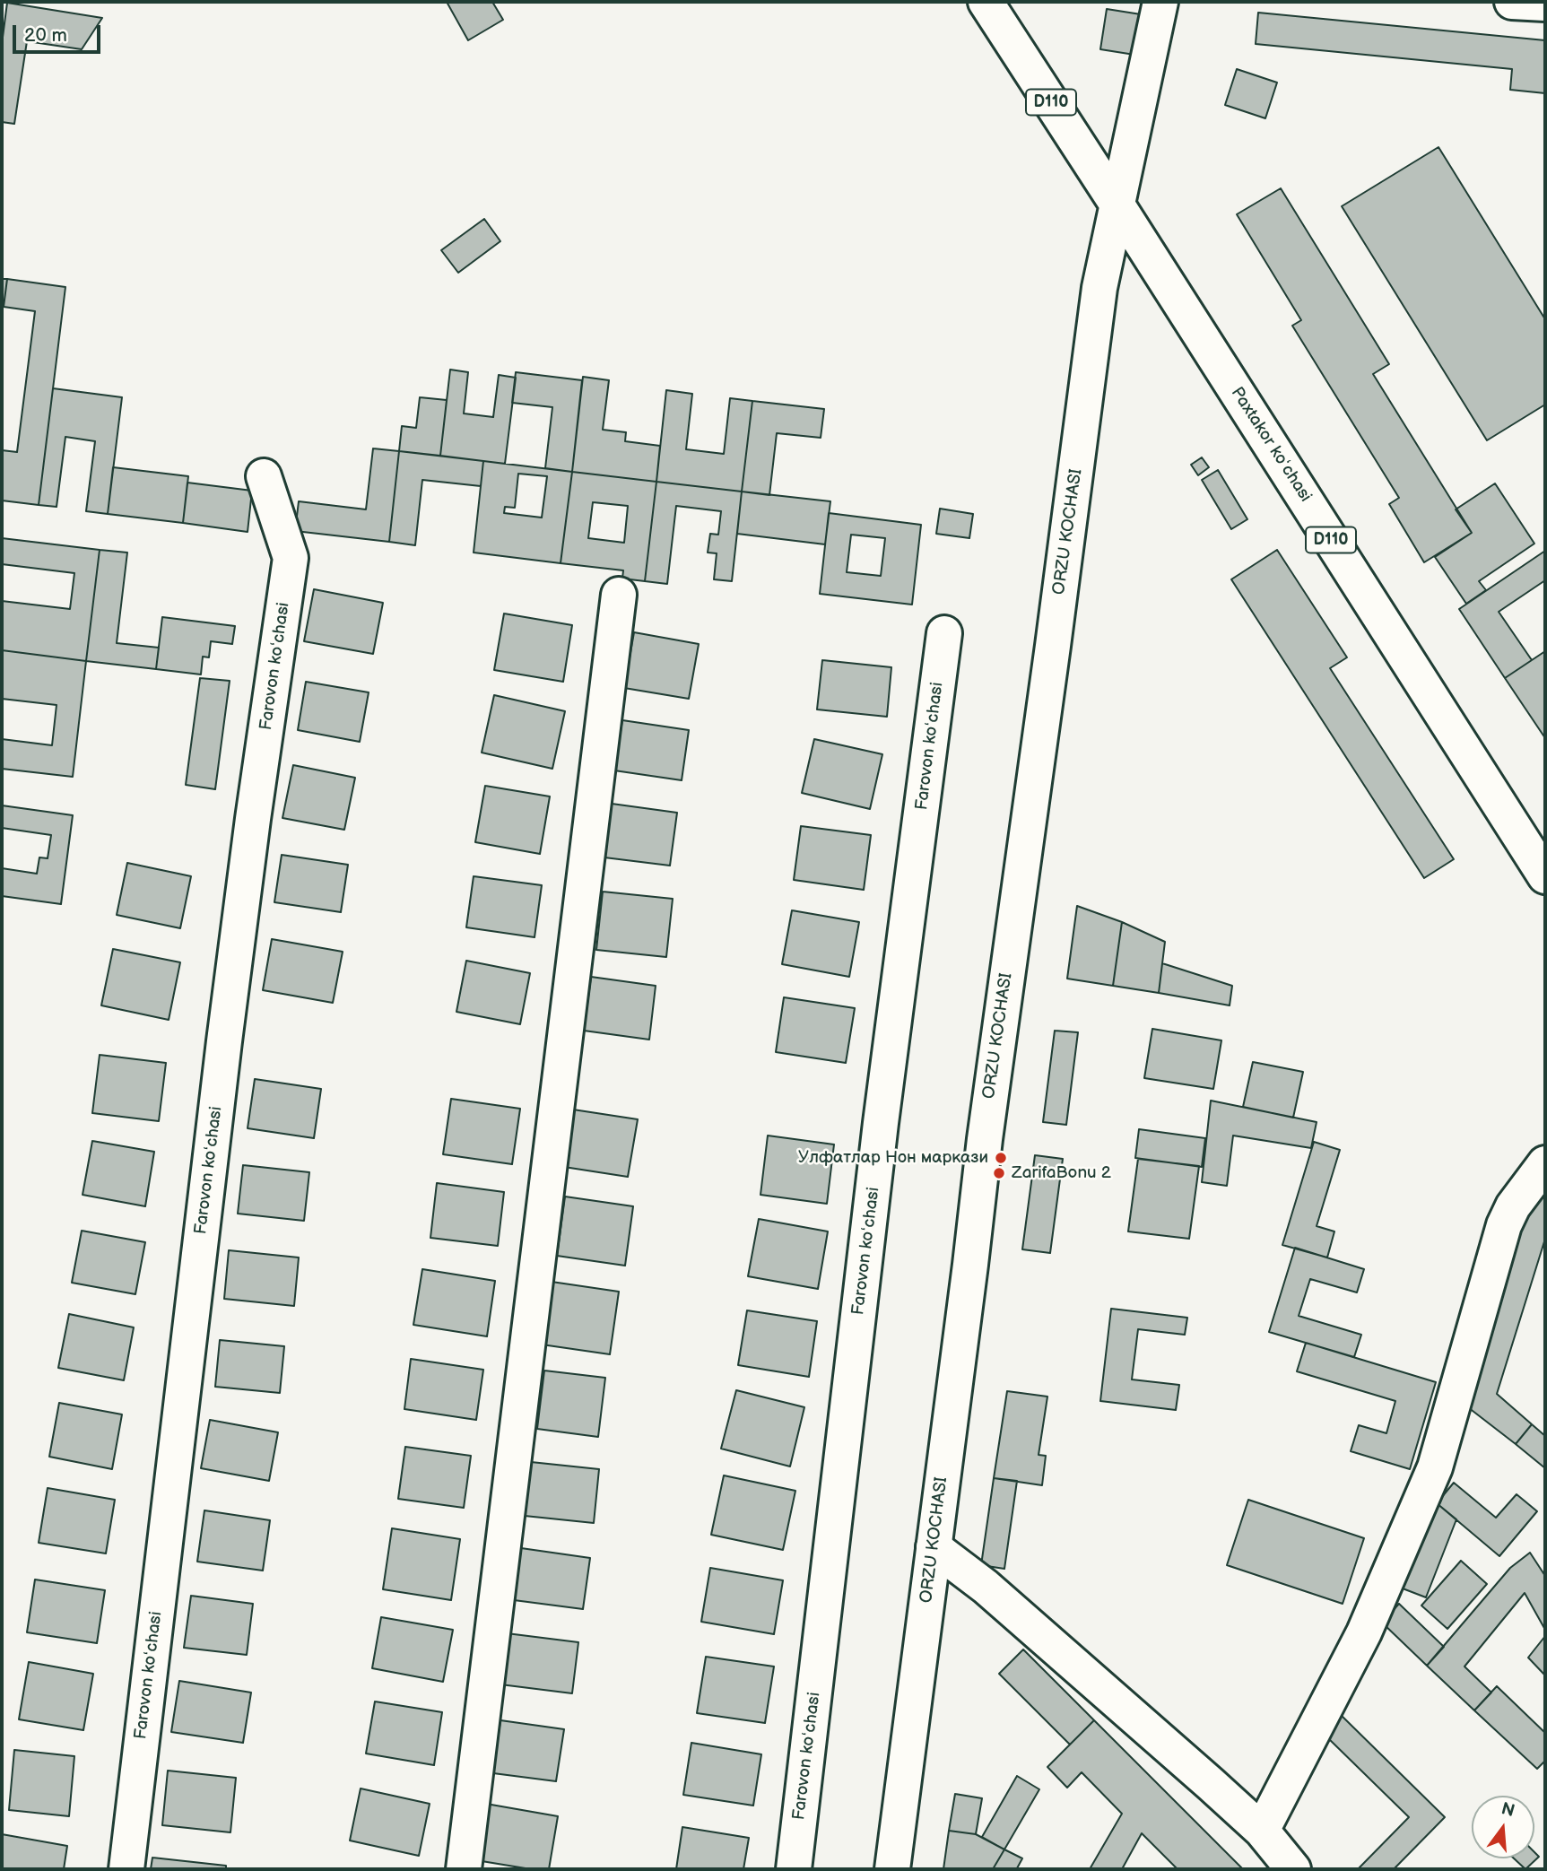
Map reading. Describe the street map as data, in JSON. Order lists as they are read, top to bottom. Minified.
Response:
{"streets":{"street":["D110","Paxtakor koʻchasi","ORZU KOCHASI","Farovon koʻchasi"]},"crossings":[["D110","Paxtakor koʻchasi"],["D110","ORZU KOCHASI"],["Paxtakor koʻchasi","ORZU KOCHASI"]],"places":["Улфатлар Нон маркази","ZarifaBonu 2"],"scale_bar":"20 m","north":"top"}
